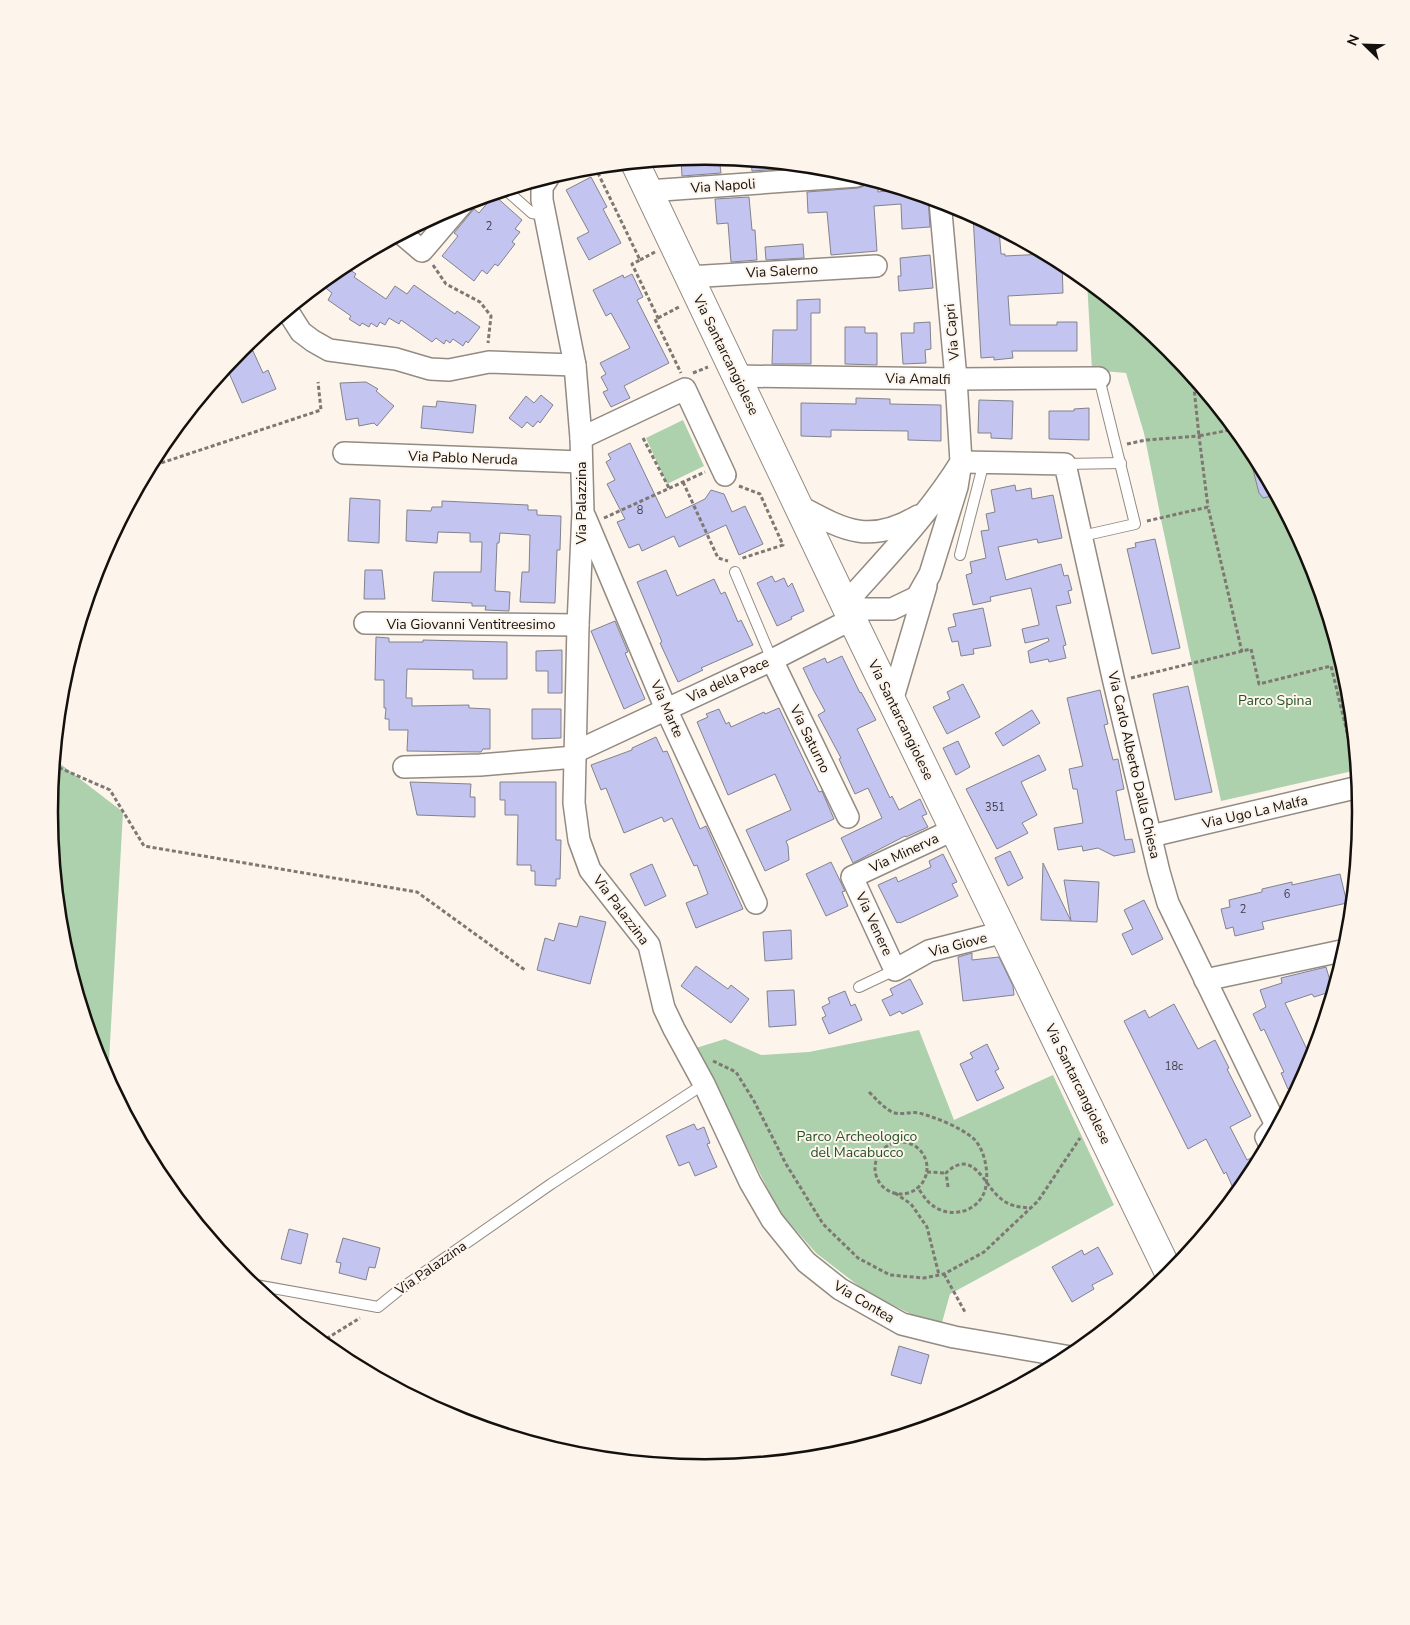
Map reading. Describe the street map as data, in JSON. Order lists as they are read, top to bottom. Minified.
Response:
{"streets":{"main road":["Via Santarcangiolese"],"street":["Via Napoli","Via Salerno","Via Capri","Via Amalfi","Via Pablo Neruda","Via Palazzina","Via Giovanni Ventitreesimo","Via della Pace","Via Marte","Via Saturno","Via Carlo Alberto Dalla Chiesa","Via Ugo La Malfa","Via Minerva","Via Venere","Via Giove","Via Contea"]},"crossings":[["Via Napoli","Via Santarcangiolese"],["Via Salerno","Via Santarcangiolese"],["Via Capri","Via Santarcangiolese"],["Via Capri","Via Amalfi"],["Via Capri","Via della Pace"],["Via Santarcangiolese","Via Amalfi"],["Via Santarcangiolese","Via della Pace"],["Via Santarcangiolese","Via Minerva"],["Via Santarcangiolese","Via Giove"],["Via Pablo Neruda","Via Palazzina"],["Via Palazzina","Via Giovanni Ventitreesimo"],["Via Palazzina","Via della Pace"],["Via Palazzina","Via Marte"],["Via Palazzina","Via Contea"],["Via della Pace","Via Marte"],["Via della Pace","Via Saturno"],["Via Carlo Alberto Dalla Chiesa","Via Ugo La Malfa"],["Via Minerva","Via Venere"],["Via Venere","Via Giove"]],"parks":["Parco Spina","Parco Archeologico del Macabucco"],"house_numbers":["2","8","351","6","2","18c"],"north":"top left"}
